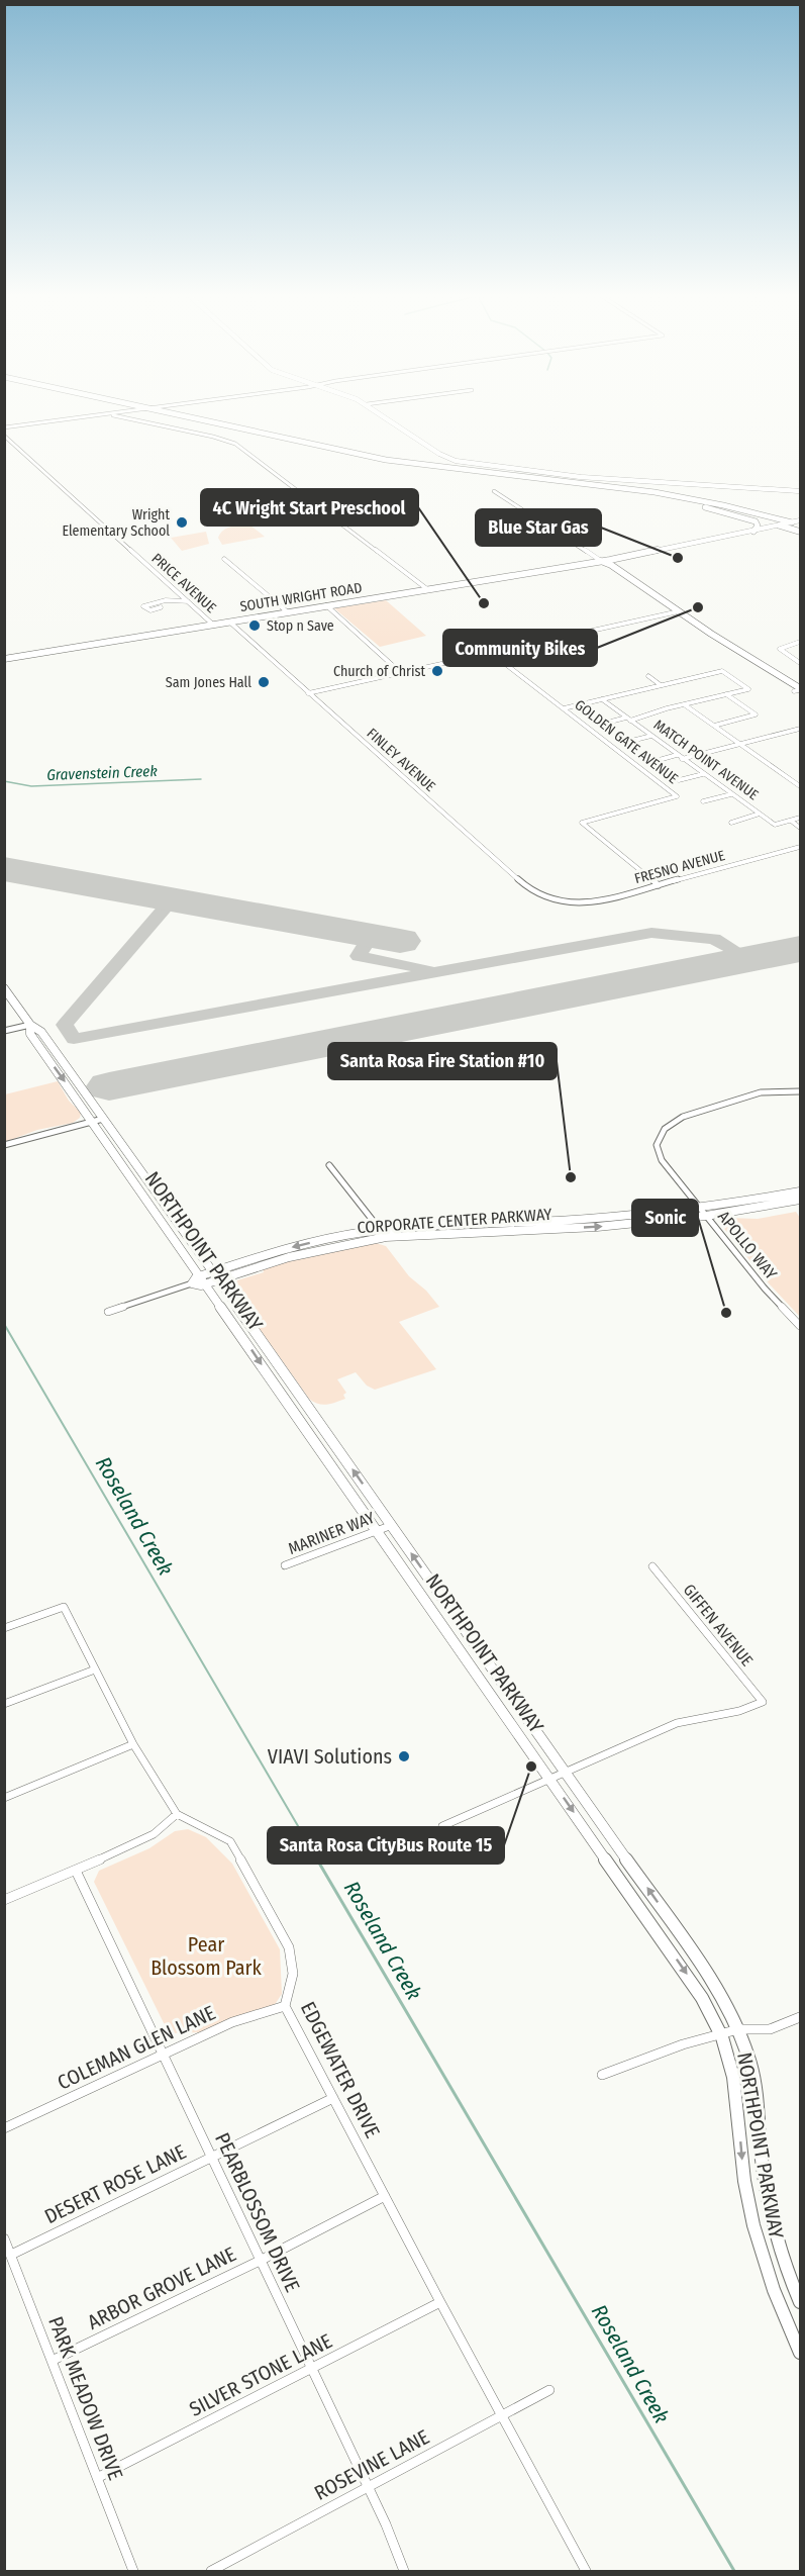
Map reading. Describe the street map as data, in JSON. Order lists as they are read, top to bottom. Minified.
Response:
{"streets":{"main road":["SOUTH WRIGHT ROAD"],"street":["PRICE AVENUE","GOLDEN GATE AVENUE","FINLEY AVENUE","MATCH POINT AVENUE","FRESNO AVENUE","CORPORATE CENTER PARKWAY","APOLLO WAY","NORTHPOINT PARKWAY","MARINER WAY","GIFFEN AVENUE","COLEMAN GLEN LANE","EDGEWATER DRIVE","DESERT ROSE LANE","PEARBLOSSOM DRIVE","ARBOR GROVE LANE","SILVER STONE LANE","PARK MEADOW DRIVE","ROSEVINE LANE"]},"crossings":[["PRICE AVENUE","SOUTH WRIGHT ROAD"],["SOUTH WRIGHT ROAD","FINLEY AVENUE"],["GOLDEN GATE AVENUE","FRESNO AVENUE"],["FINLEY AVENUE","FRESNO AVENUE"],["CORPORATE CENTER PARKWAY","APOLLO WAY"],["CORPORATE CENTER PARKWAY","NORTHPOINT PARKWAY"],["NORTHPOINT PARKWAY","MARINER WAY"],["NORTHPOINT PARKWAY","GIFFEN AVENUE"],["COLEMAN GLEN LANE","EDGEWATER DRIVE"],["COLEMAN GLEN LANE","PEARBLOSSOM DRIVE"],["EDGEWATER DRIVE","DESERT ROSE LANE"],["EDGEWATER DRIVE","ARBOR GROVE LANE"],["EDGEWATER DRIVE","SILVER STONE LANE"],["EDGEWATER DRIVE","ROSEVINE LANE"],["DESERT ROSE LANE","PEARBLOSSOM DRIVE"],["DESERT ROSE LANE","PARK MEADOW DRIVE"],["PEARBLOSSOM DRIVE","ARBOR GROVE LANE"],["PEARBLOSSOM DRIVE","SILVER STONE LANE"],["PEARBLOSSOM DRIVE","ROSEVINE LANE"],["ARBOR GROVE LANE","PARK MEADOW DRIVE"],["SILVER STONE LANE","PARK MEADOW DRIVE"]],"water":["Gravenstein Creek","Roseland Creek"],"parks":["Pear Blossom Park"],"places":["Wright Elementary School","Blue Star Gas","4C Wright Start Preschool","Community Bikes","Stop n Save","Church of Christ","Sam Jones Hall","Santa Rosa Fire Station #10","Sonic","VIAVI Solutions","Santa Rosa CityBus Route 15"]}
